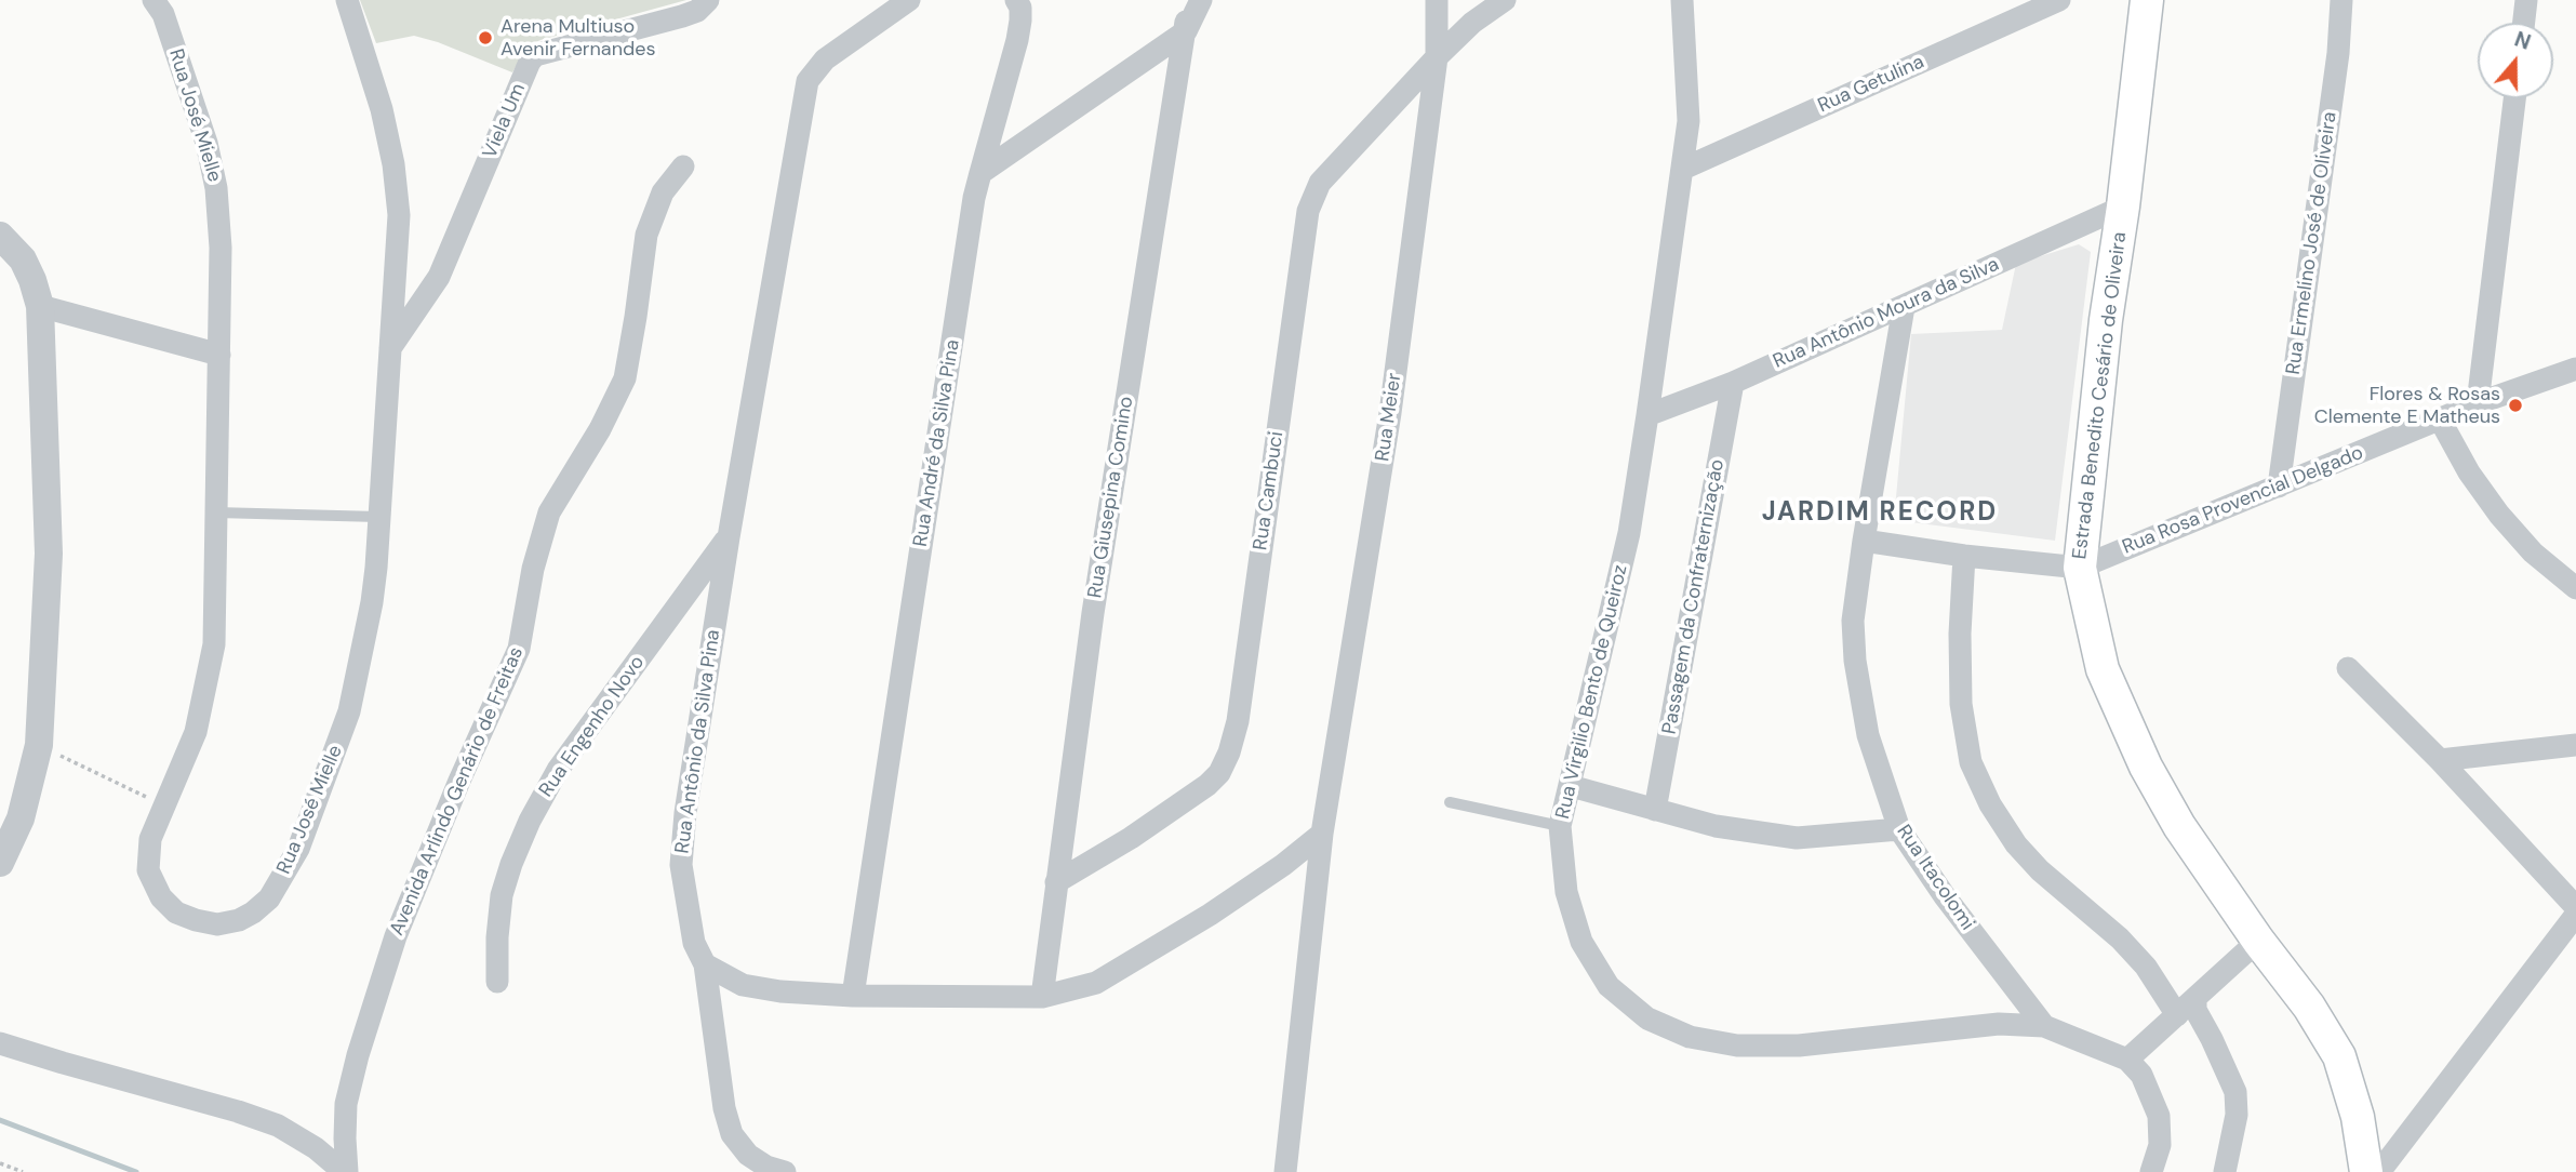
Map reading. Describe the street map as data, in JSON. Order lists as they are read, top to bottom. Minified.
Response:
{"streets":{"main road":["Estrada Benedito Cesário de Oliveira"],"street":["Rua Getulina","Rua José Mielle","Viela Um","Rua Ermelino José de Oliveira","Rua Antônio Moura da Silva","Rua Meier","Rua André da Silva Pina","Rua Cambuci","Rua Giusepina Comino","Rua Rosa Provencial Delgado","Passagem da Confraternização","Rua Virgilio Bento de Queiroz","Rua Engenho Novo","Rua Antônio da Silva Pina","Avenida Arlindo Genário de Freitas","Rua Itacolomi"]},"crossings":[["Rua Getulina","Rua Virgilio Bento de Queiroz"],["Rua José Mielle","Viela Um"],["Rua Ermelino José de Oliveira","Rua Rosa Provencial Delgado"],["Rua Antônio Moura da Silva","Estrada Benedito Cesário de Oliveira"],["Rua Antônio Moura da Silva","Passagem da Confraternização"],["Rua Antônio Moura da Silva","Rua Virgilio Bento de Queiroz"],["Rua Antônio Moura da Silva","Rua Itacolomi"],["Estrada Benedito Cesário de Oliveira","Rua Rosa Provencial Delgado"],["Rua Meier","Rua Cambuci"],["Rua Cambuci","Rua Giusepina Comino"],["Rua Virgilio Bento de Queiroz","Rua Itacolomi"],["Rua Engenho Novo","Rua Antônio da Silva Pina"]],"districts":["JARDIM RECORD"],"places":["Arena Multiuso Avenir Fernandes","Flores & Rosas Clemente E Matheus"],"north":"top"}
